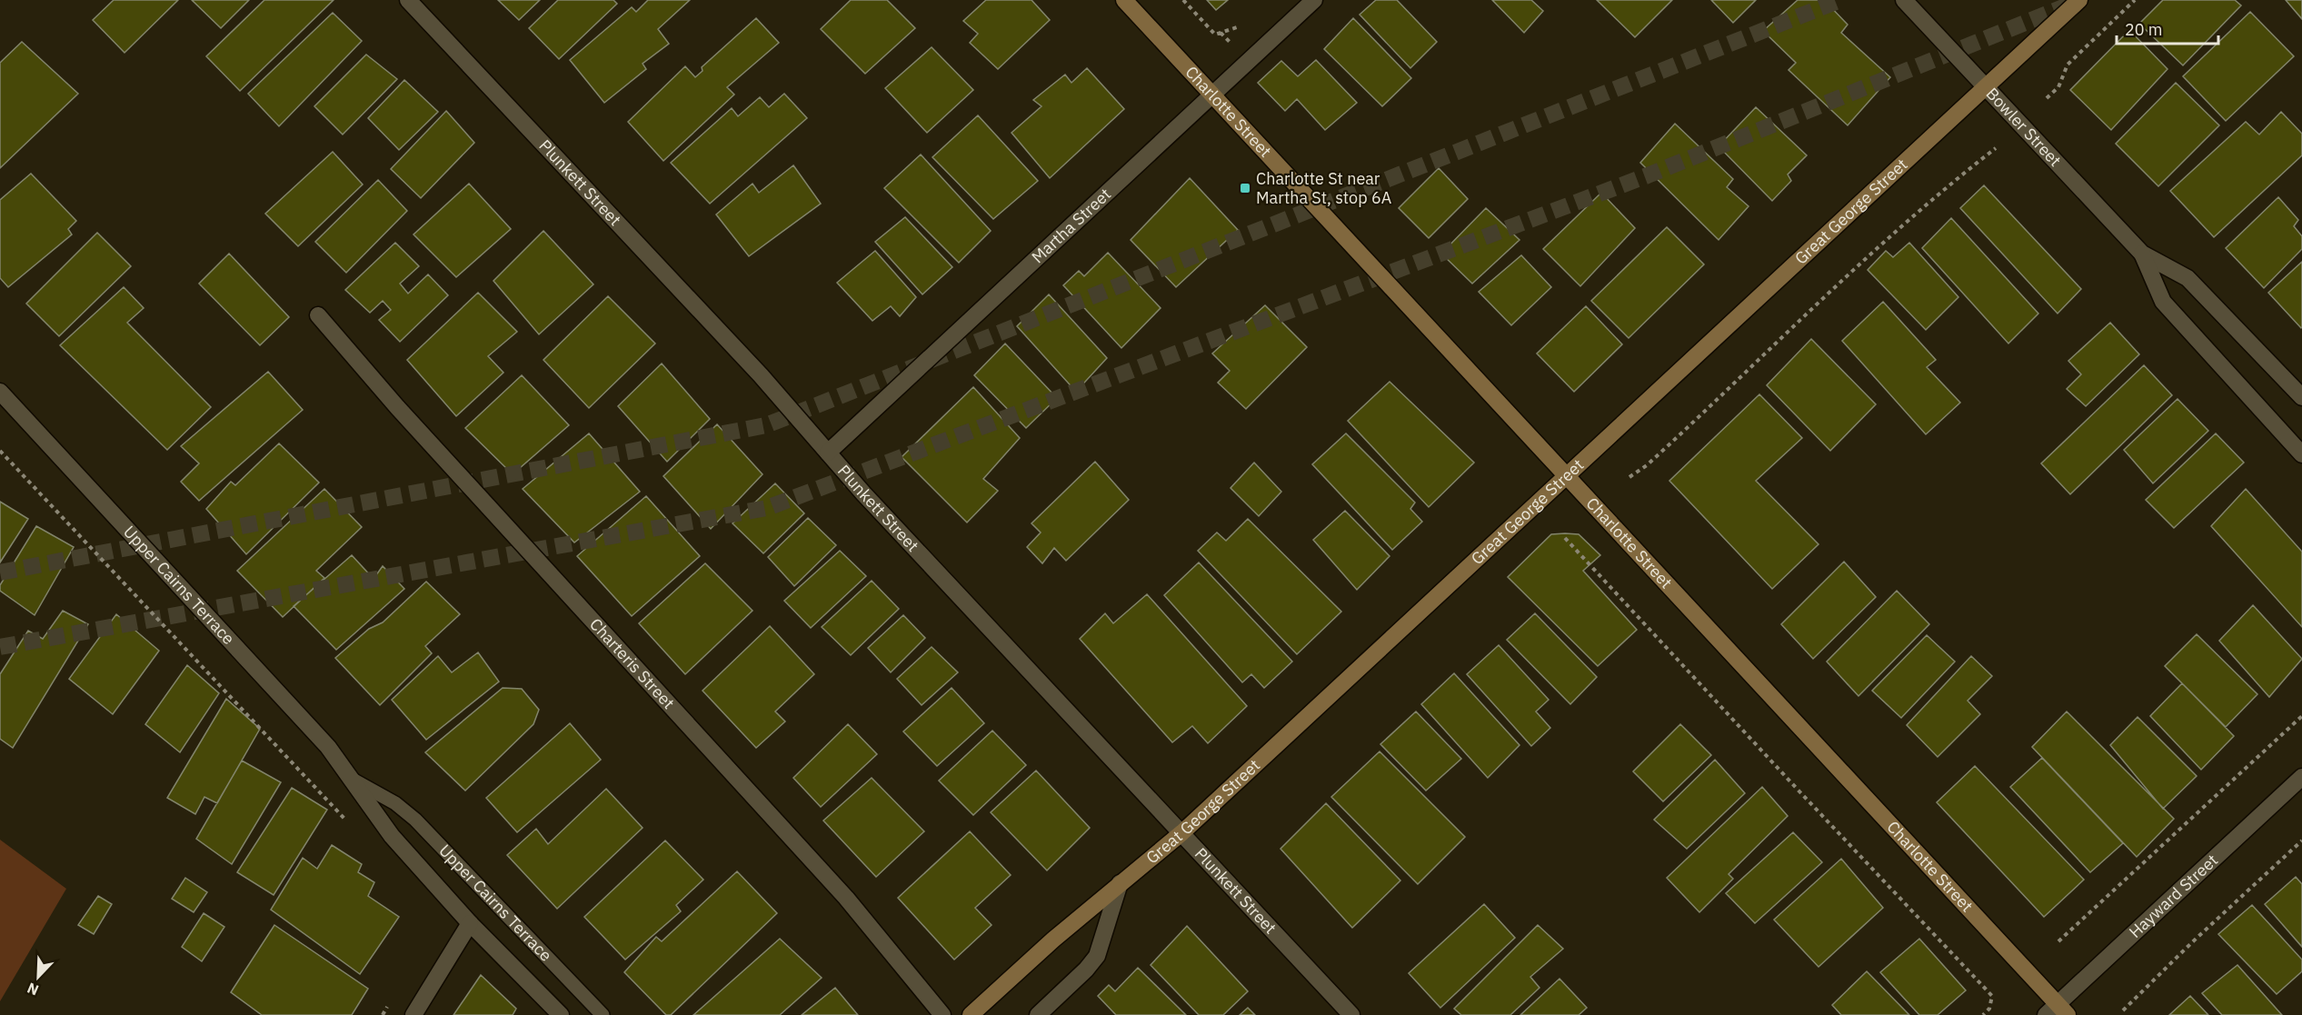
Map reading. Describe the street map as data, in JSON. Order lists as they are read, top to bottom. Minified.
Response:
{"streets":{"street":["Charlotte Street","Bowler Street","Plunkett Street","Great George Street","Martha Street","Upper Cairns Terrace","Charteris Street","Hayward Street"]},"crossings":[["Charlotte Street","Great George Street"],["Charlotte Street","Martha Street"],["Charlotte Street","Hayward Street"],["Bowler Street","Great George Street"],["Plunkett Street","Great George Street"],["Plunkett Street","Martha Street"]],"places":{"transit":["Charlotte St near Martha St, stop 6A"]},"scale_bar":"20 m","north":"bottom left"}
